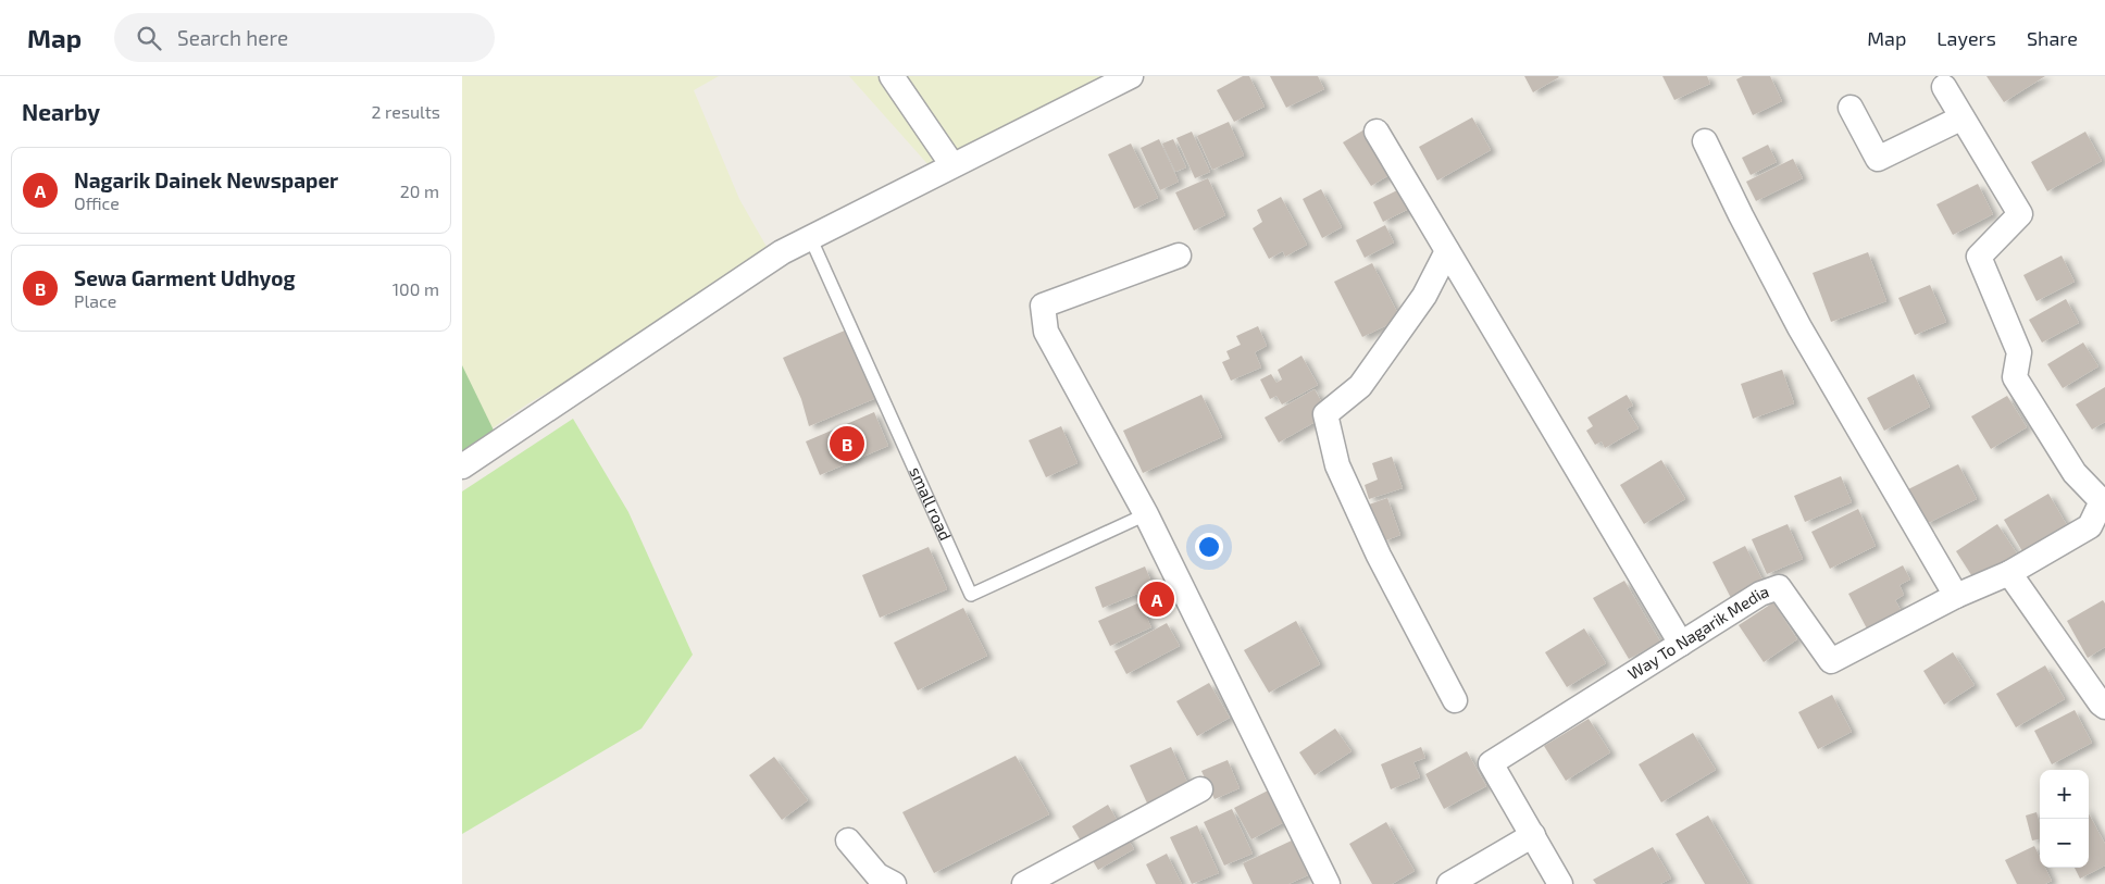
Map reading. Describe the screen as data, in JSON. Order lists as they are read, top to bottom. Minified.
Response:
{"streets":{"street":["Way To Nagarik Media"],"lane":["small road"]},"page":{"header":"Map","search":"Search here","nav":["Map","Layers","Share"],"heading":["Nearby","2 results"],"list":[{"mark":"A","name":"Nagarik Dainek Newspaper","note":"Office","value":"20 m"},{"mark":"B","name":"Sewa Garment Udhyog","note":"Place","value":"100 m"}],"pins":["B","A"],"map_buttons":["+","−"]}}
